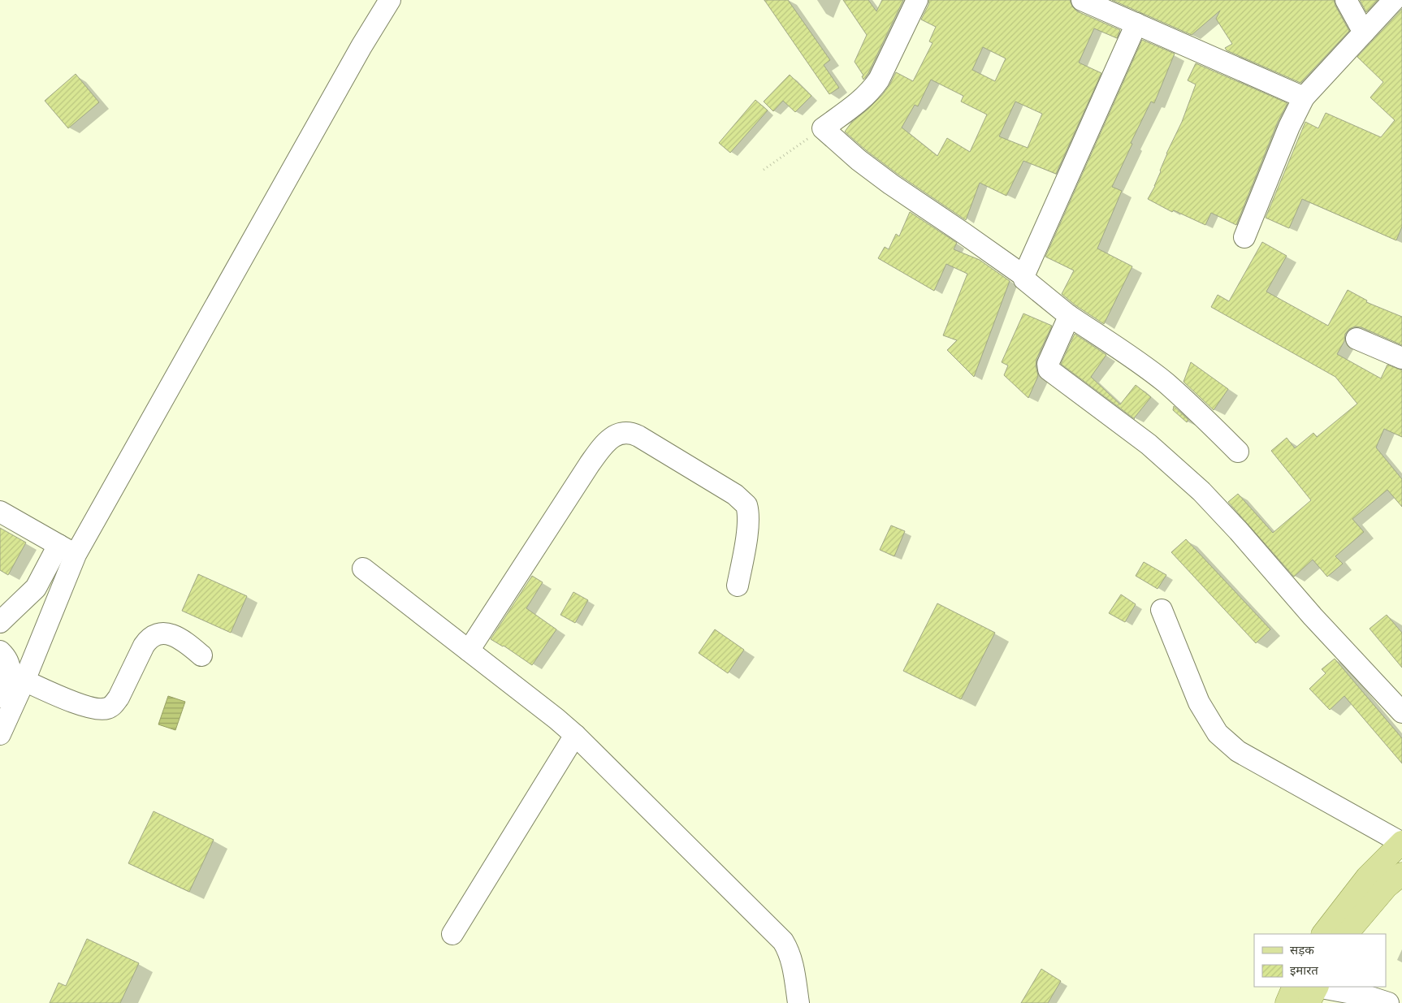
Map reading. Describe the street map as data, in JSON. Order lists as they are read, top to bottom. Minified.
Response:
{"legend":["सड़क","इमारत"]}
